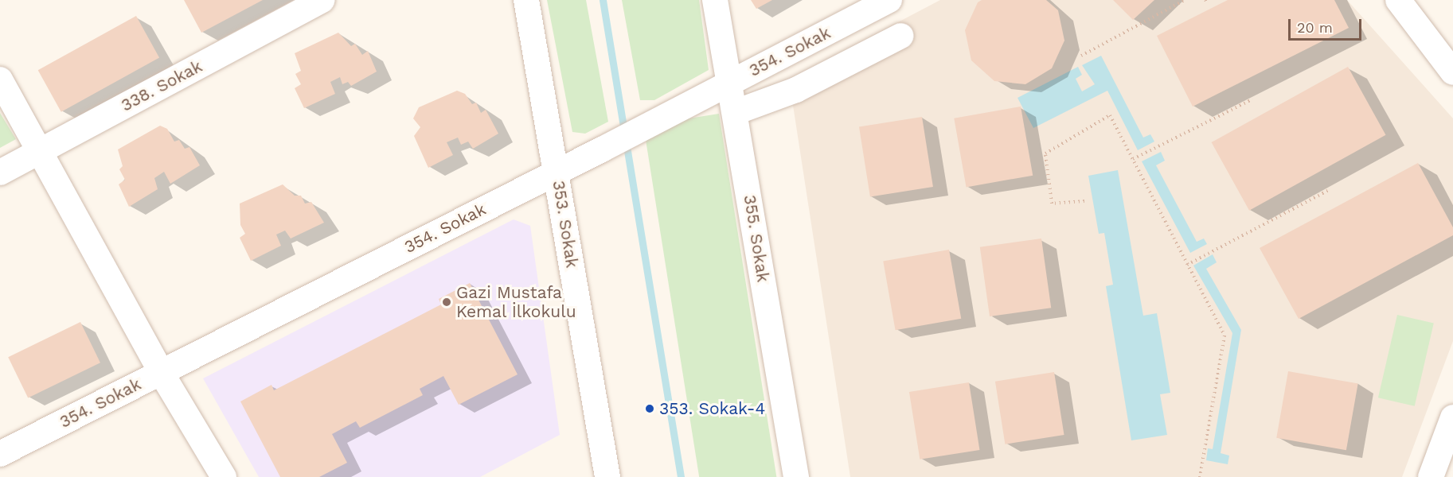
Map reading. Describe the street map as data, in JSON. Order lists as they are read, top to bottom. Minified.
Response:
{"streets":{"street":["354. Sokak","338. Sokak","353. Sokak","355. Sokak"]},"crossings":[["354. Sokak","353. Sokak"],["354. Sokak","355. Sokak"]],"places":["Gazi Mustafa Kemal İlkokulu","353. Sokak-4"],"scale_bar":"20 m"}
